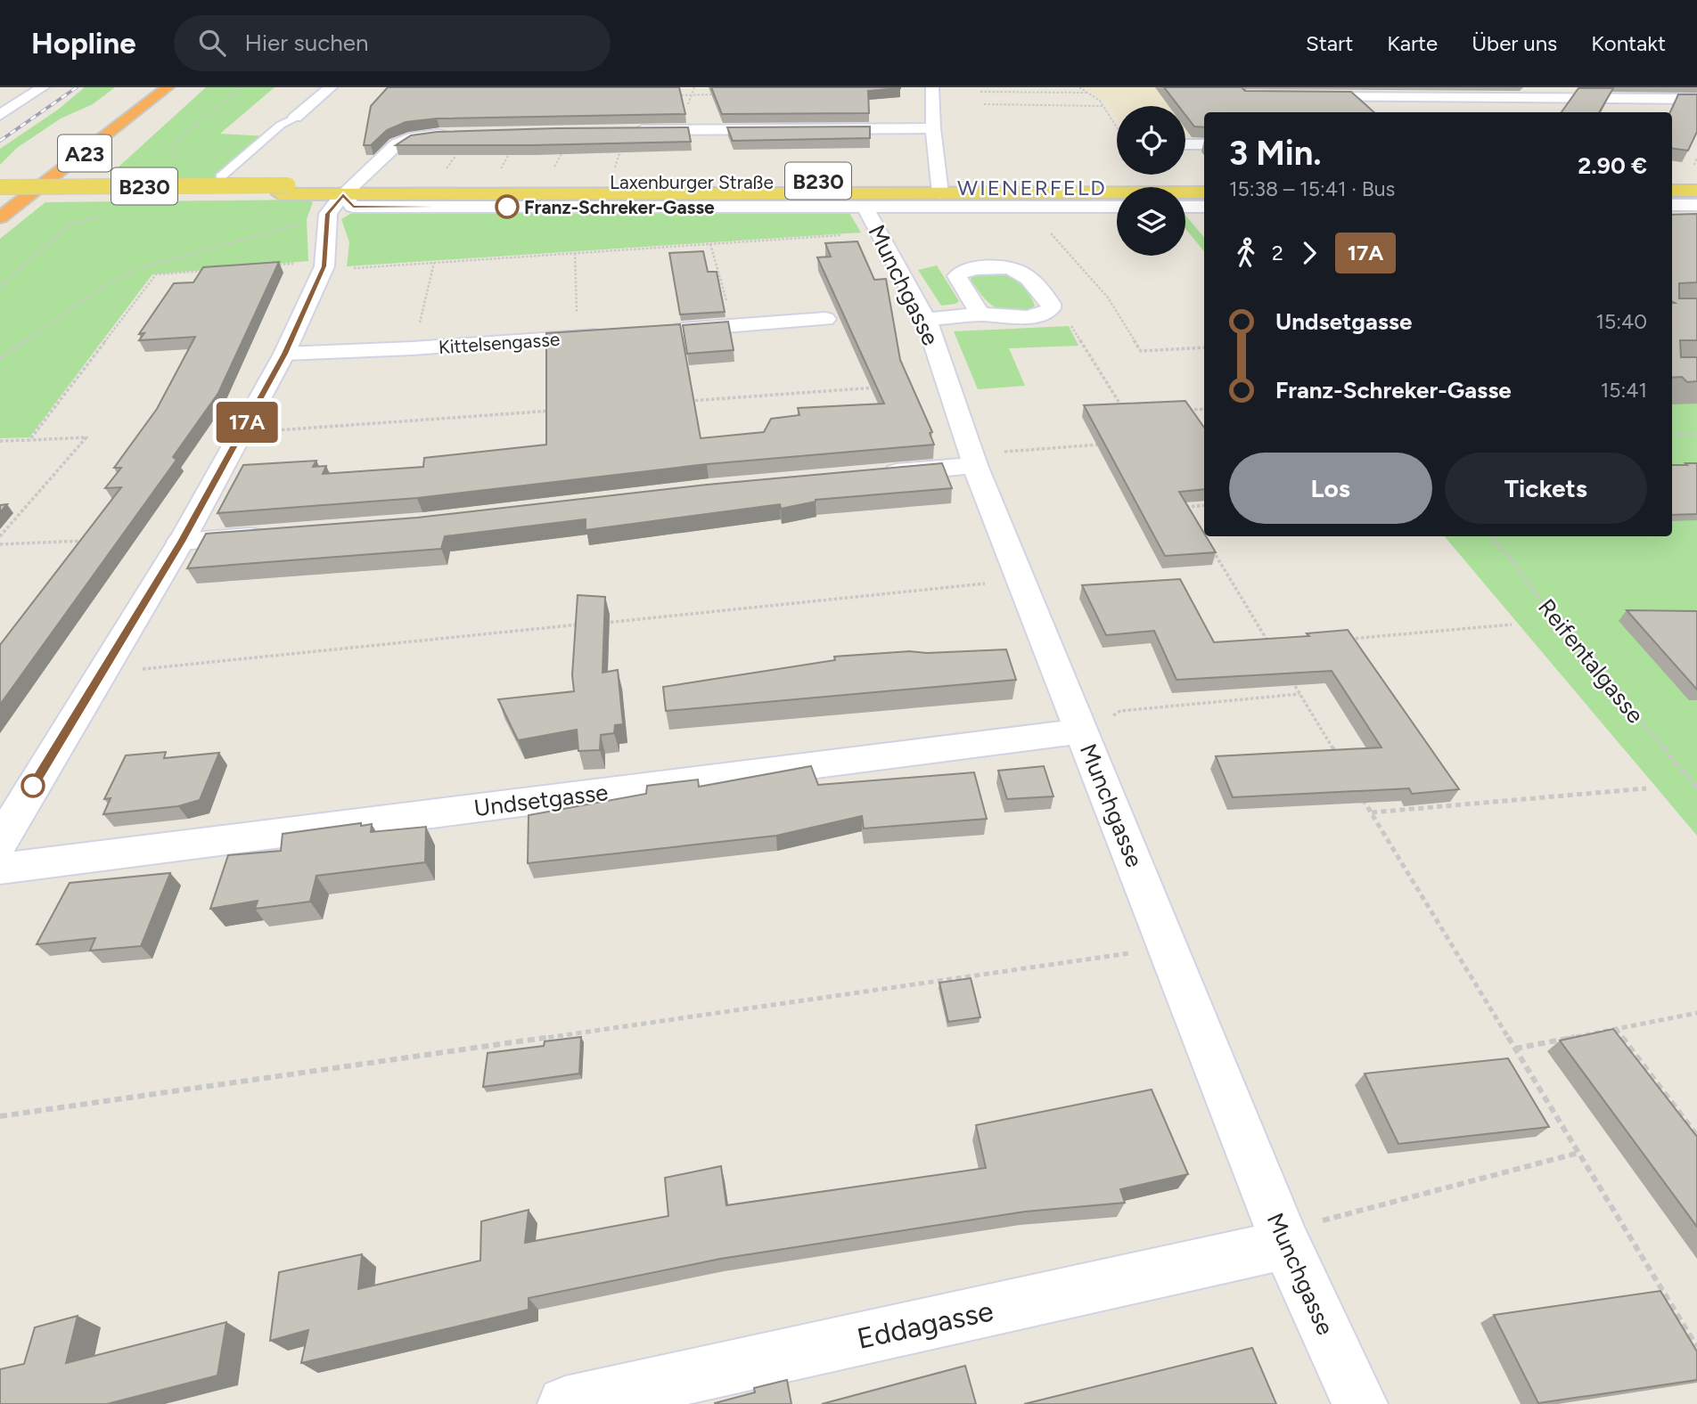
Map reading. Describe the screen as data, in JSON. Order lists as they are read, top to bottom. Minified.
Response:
{"streets":{"highway":["A23"],"main road":["B230","Laxenburger Straße"],"street":["Munchgasse","Kittelsengasse","Undsetgasse","Eddagasse"],"path":["Reifentalgasse"]},"crossings":[["B230","Laxenburger Straße"],["Laxenburger Straße","Munchgasse"],["Munchgasse","Undsetgasse"],["Munchgasse","Eddagasse"]],"districts":["WIENERFELD"],"places":["Franz-Schreker-Gasse"],"lines":["bus line 17A"],"page":{"header":"Hopline","search":"Hier suchen","nav":["Start","Karte","Über uns","Kontakt"],"on_map":"17A","heading":["3 Min.","15:38 – 15:41 · Bus","2.90 €"],"legs":["2","17A"],"list":[{"name":"Undsetgasse","value":"15:40"},{"name":"Franz-Schreker-Gasse","value":"15:41"}],"buttons":["Los","Tickets"]}}
